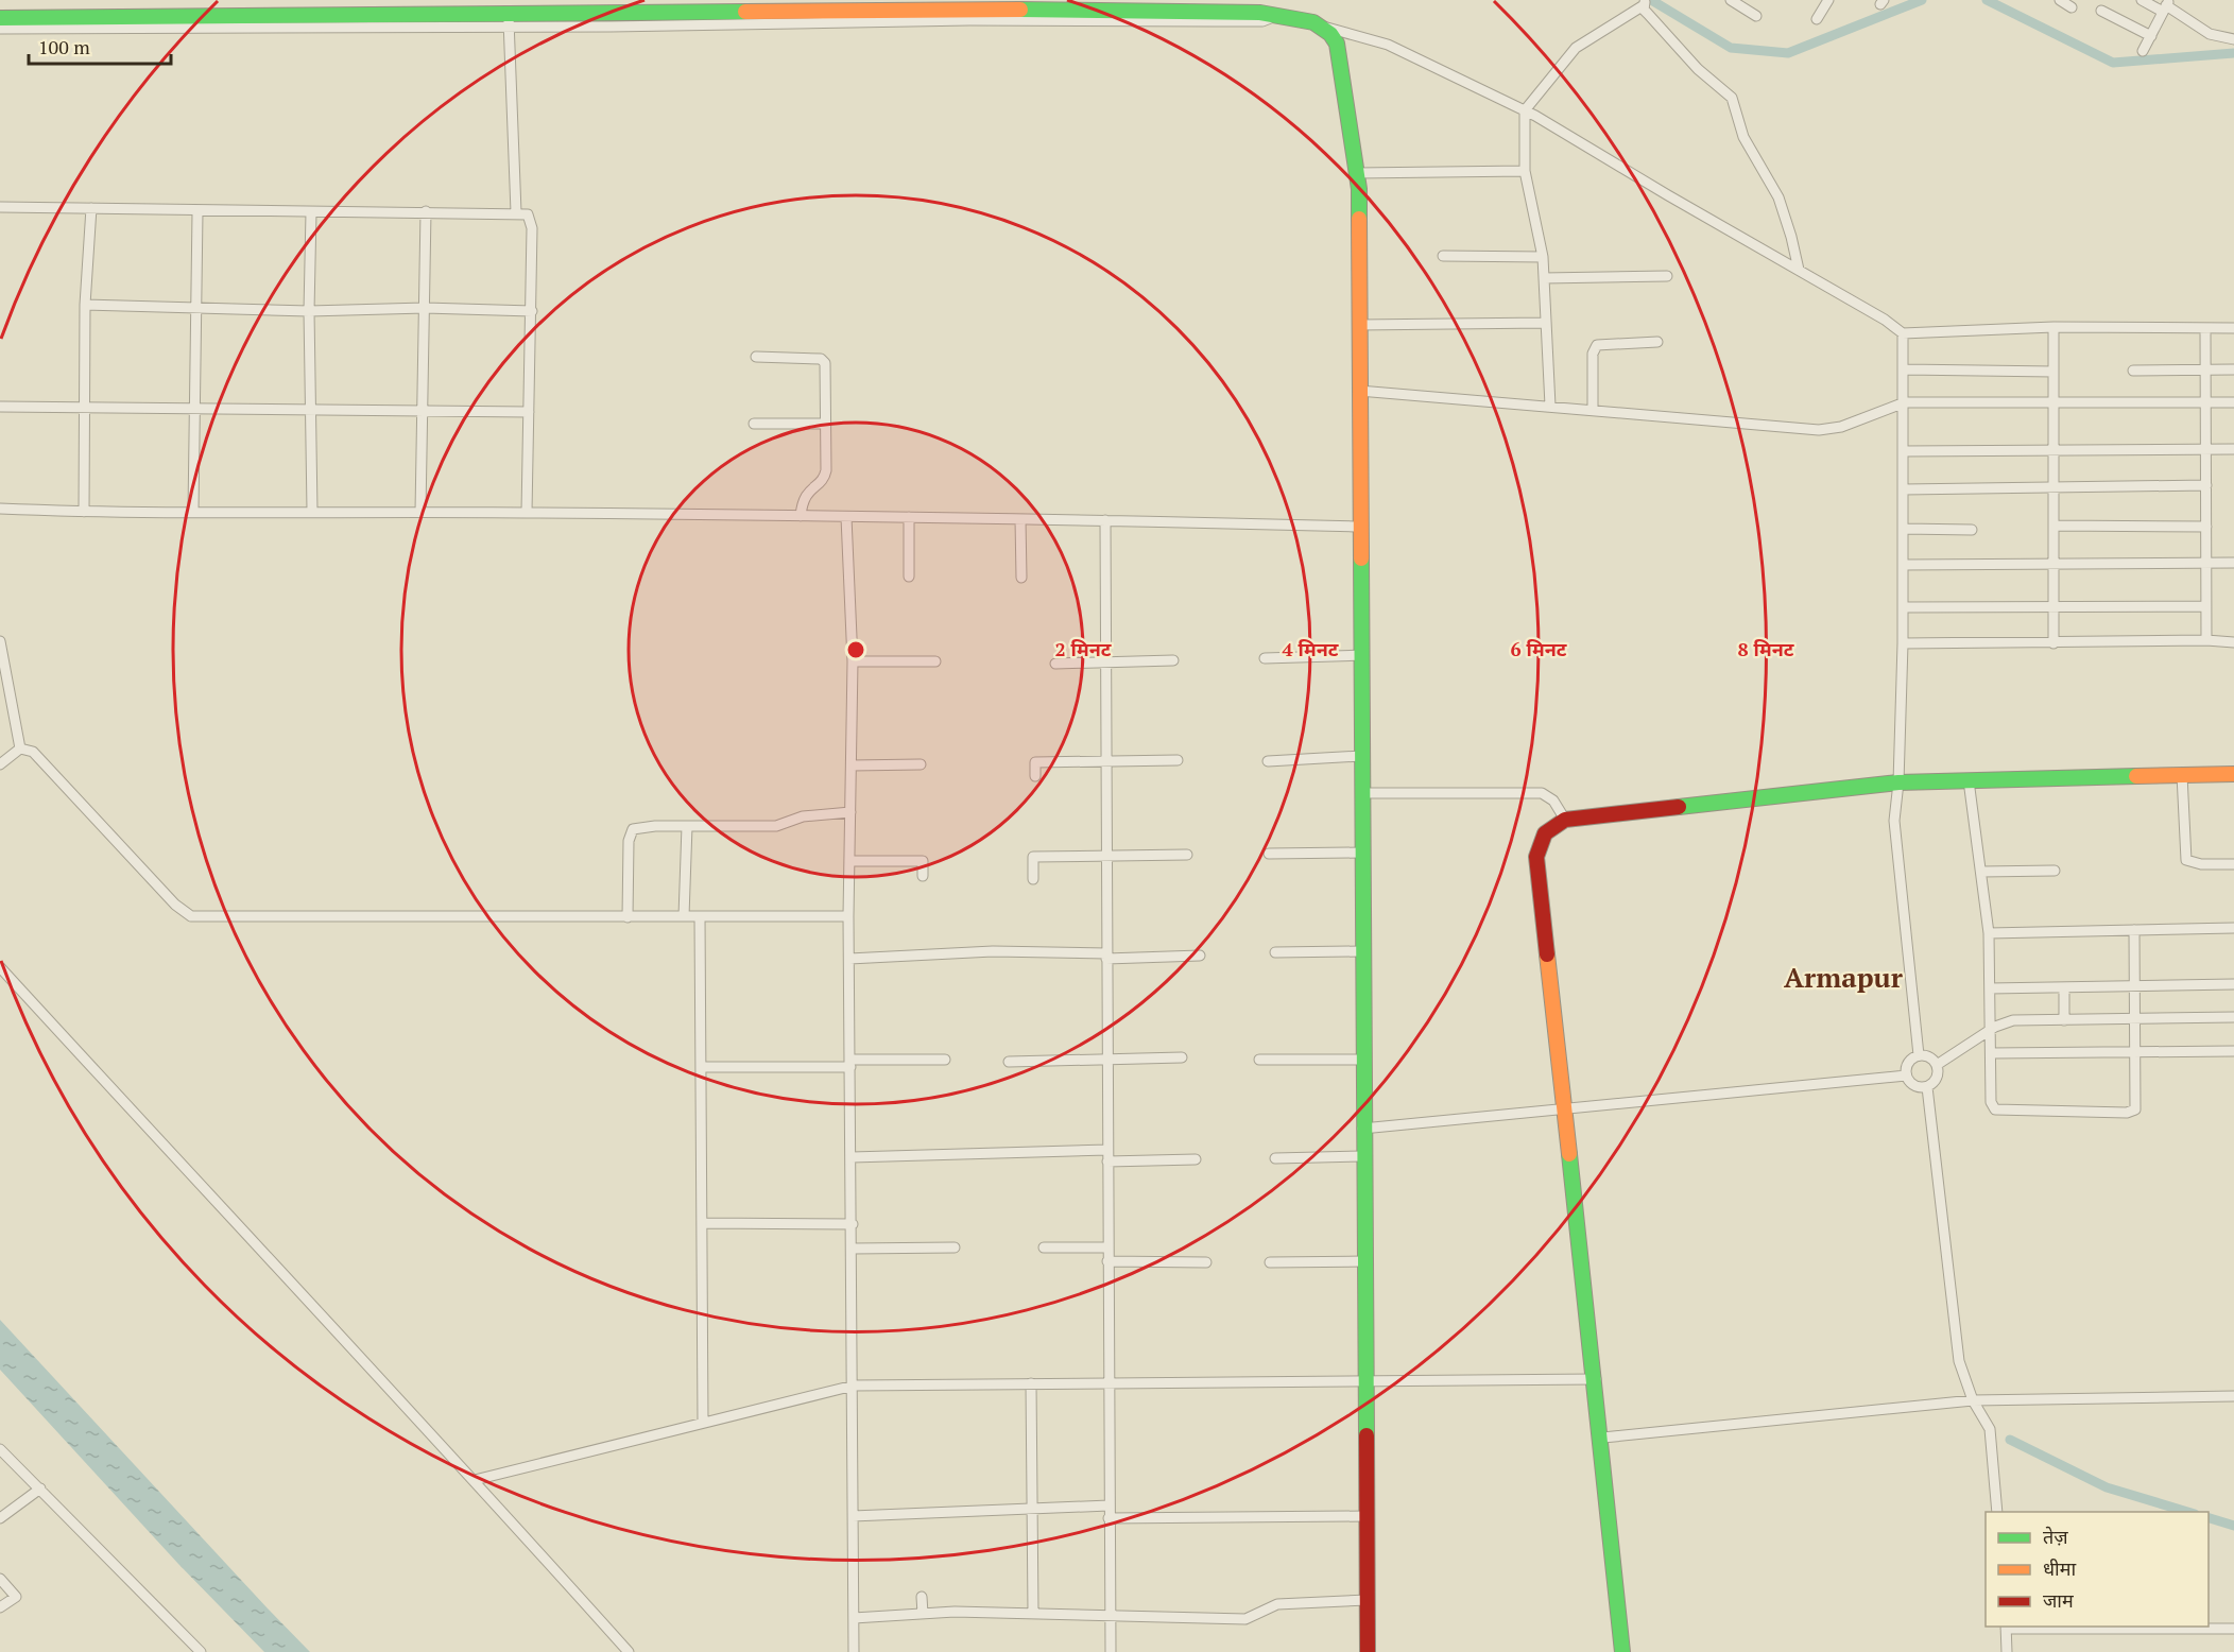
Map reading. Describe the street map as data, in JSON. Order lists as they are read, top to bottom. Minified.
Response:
{"districts":["Armapur"],"legend":["तेज़","धीमा","जाम"],"scale_bar":"100 m","rings":["2 मिनट","4 मिनट","6 मिनट","8 मिनट"]}
